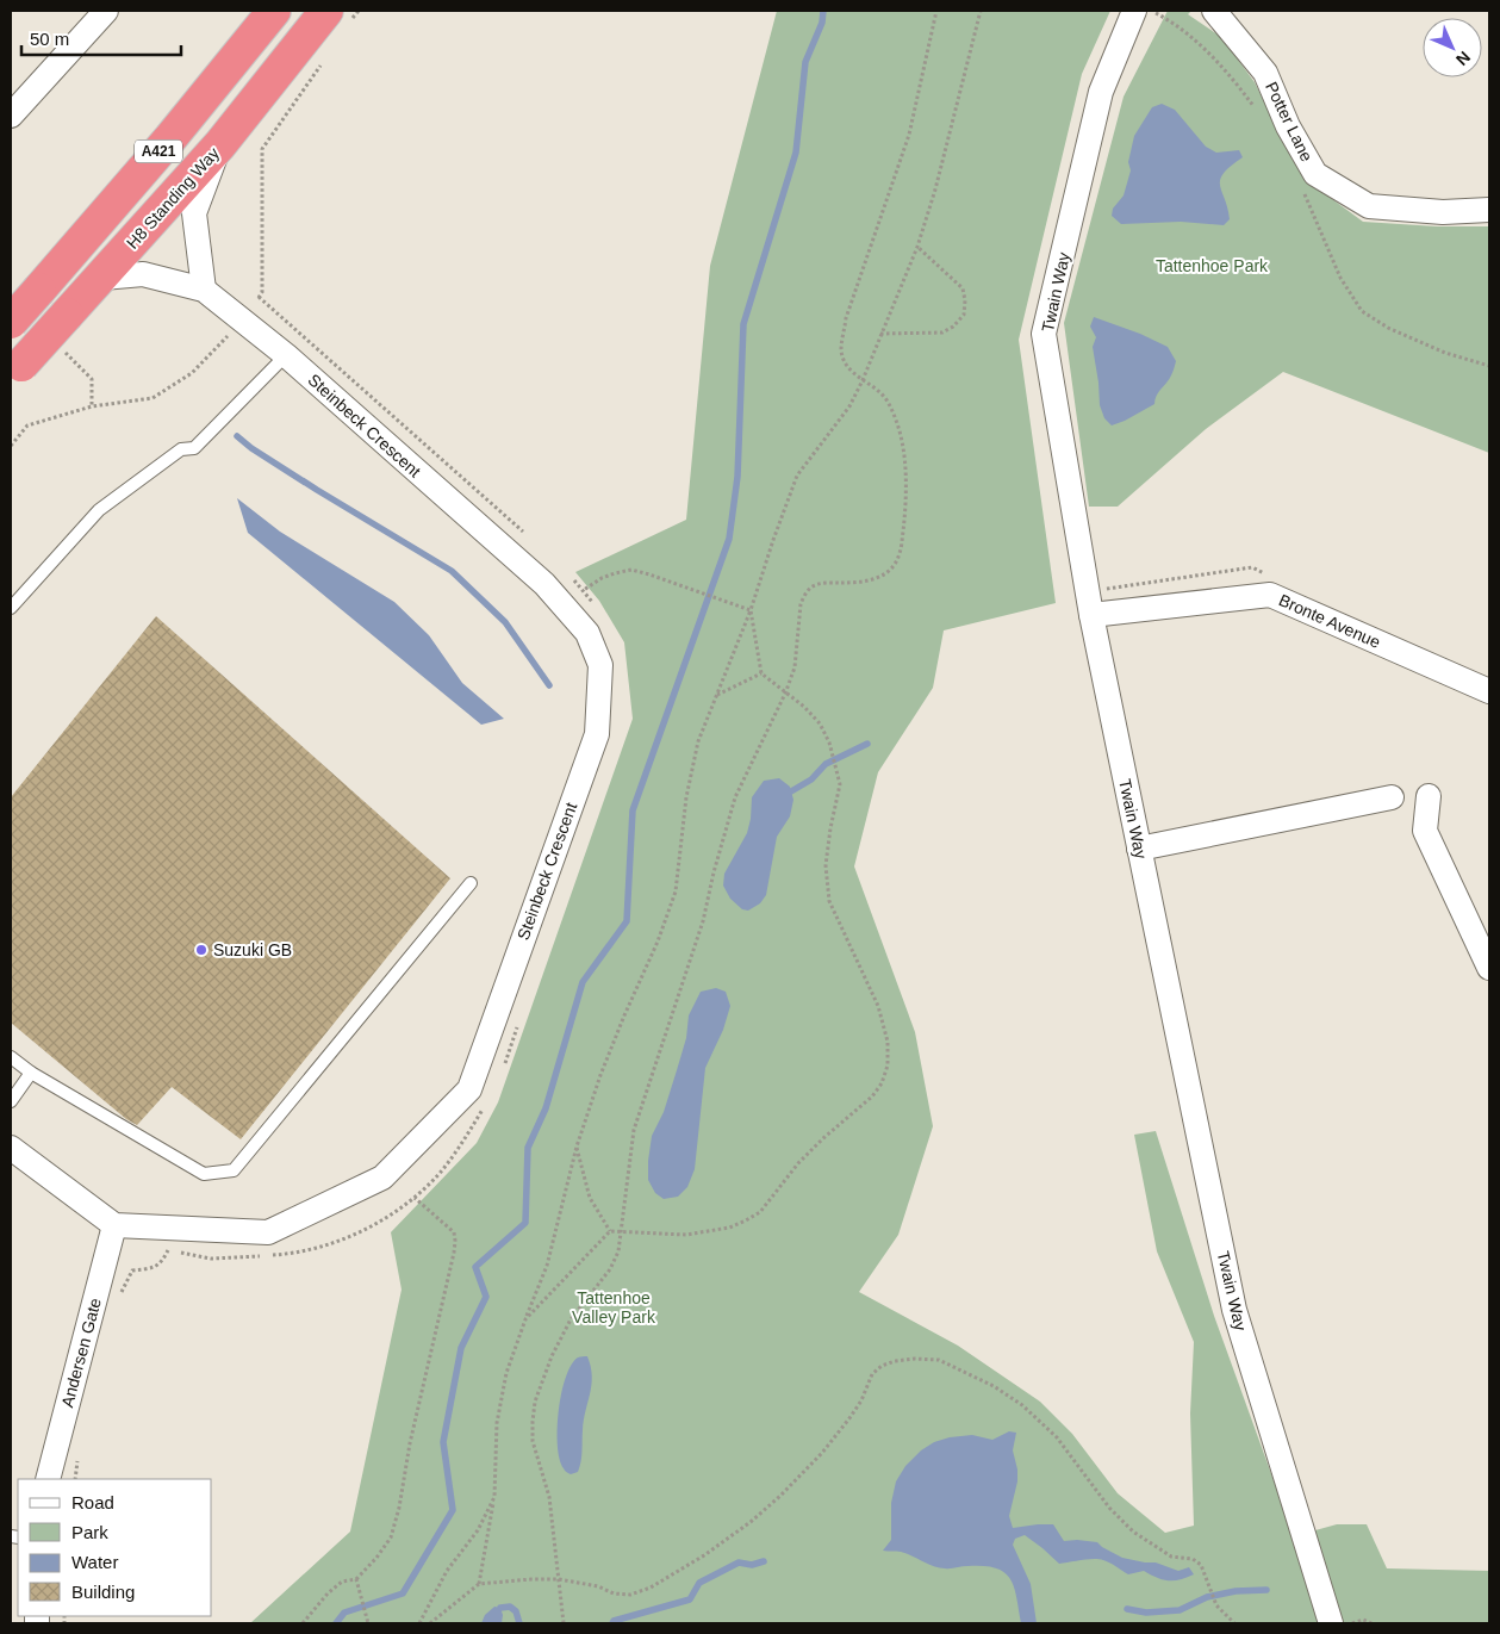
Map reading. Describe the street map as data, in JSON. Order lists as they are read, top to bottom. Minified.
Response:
{"streets":{"highway":["A421","H8 Standing Way"],"street":["Potter Lane","Twain Way","Steinbeck Crescent","Bronte Avenue","Andersen Gate"]},"crossings":[["H8 Standing Way","Steinbeck Crescent"],["Twain Way","Bronte Avenue"],["Steinbeck Crescent","Andersen Gate"]],"parks":["Tattenhoe Park","Tattenhoe Valley Park"],"places":["Suzuki GB"],"legend":["Road","Park","Water","Building"],"scale_bar":"50 m","north":"bottom right"}
